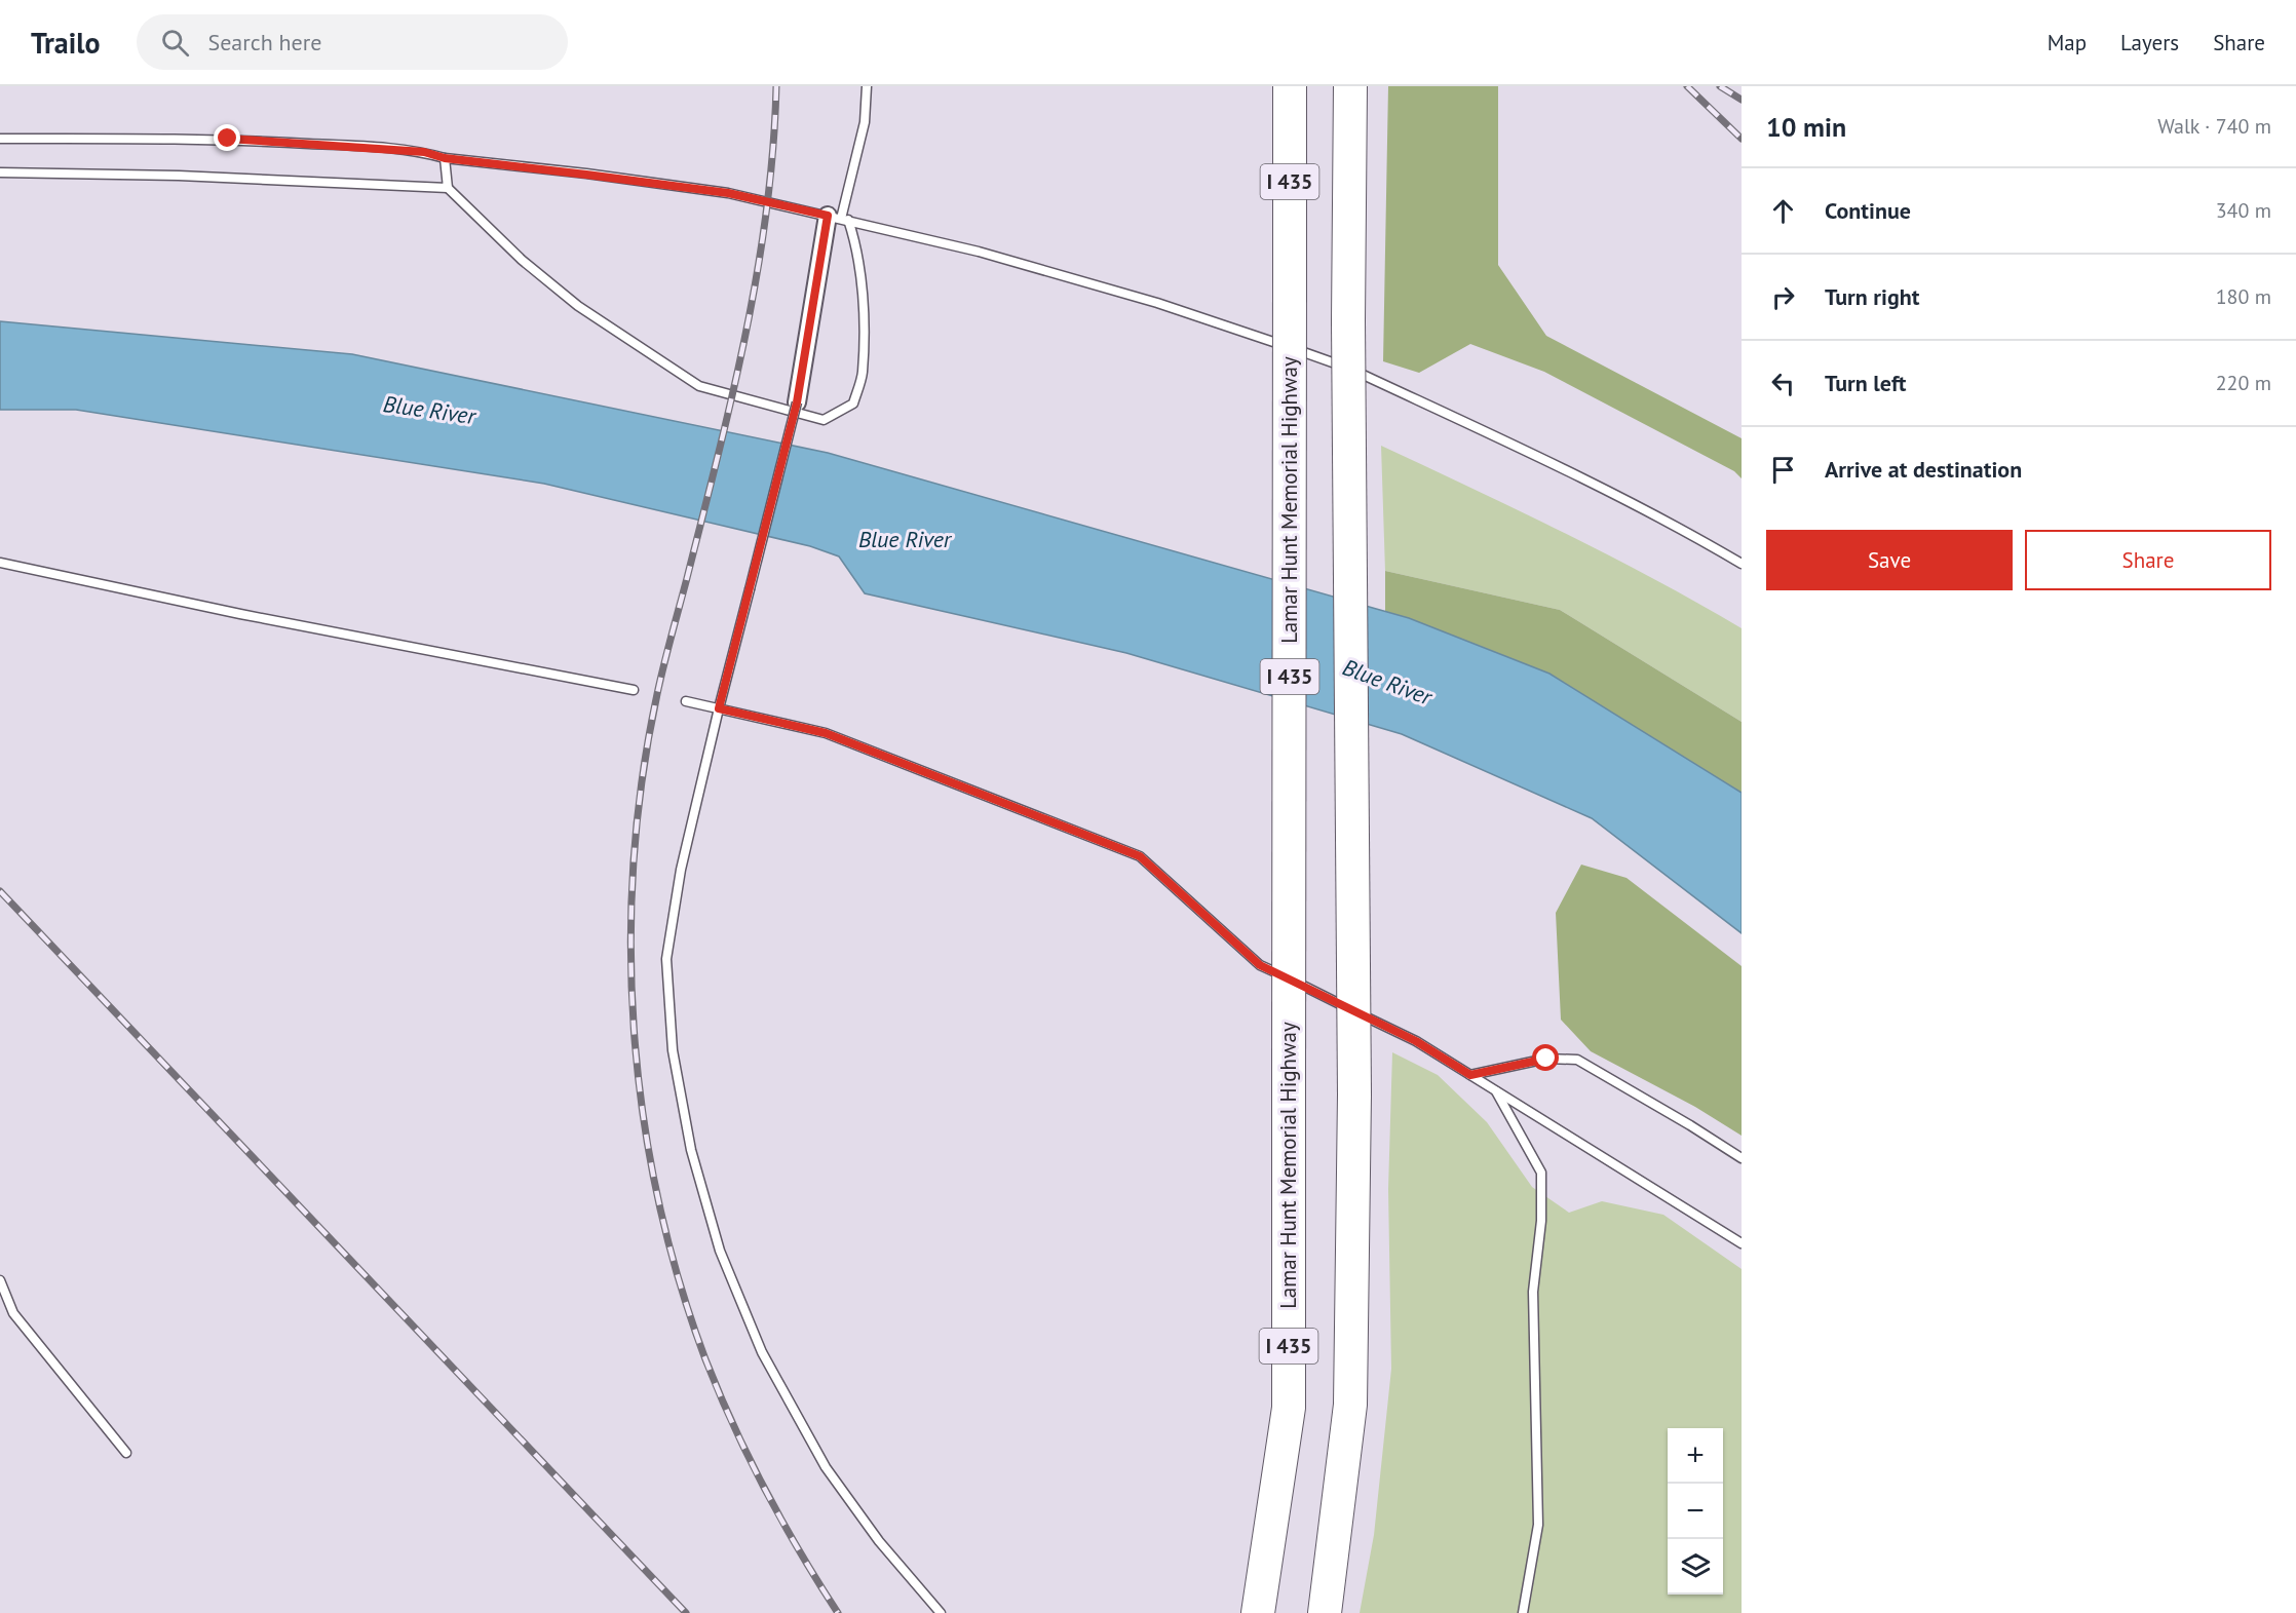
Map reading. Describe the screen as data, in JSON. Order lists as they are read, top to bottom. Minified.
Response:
{"streets":{"highway":["I 435","Lamar Hunt Memorial Highway"]},"water":["Blue River"],"page":{"header":"Trailo","search":"Search here","nav":["Map","Layers","Share"],"heading":["10 min","Walk · 740 m"],"list":[["Continue","340 m"],["Turn right","180 m"],["Turn left","220 m"],"Arrive at destination"],"buttons":["Save","Share"],"map_buttons":["+","−"]}}
